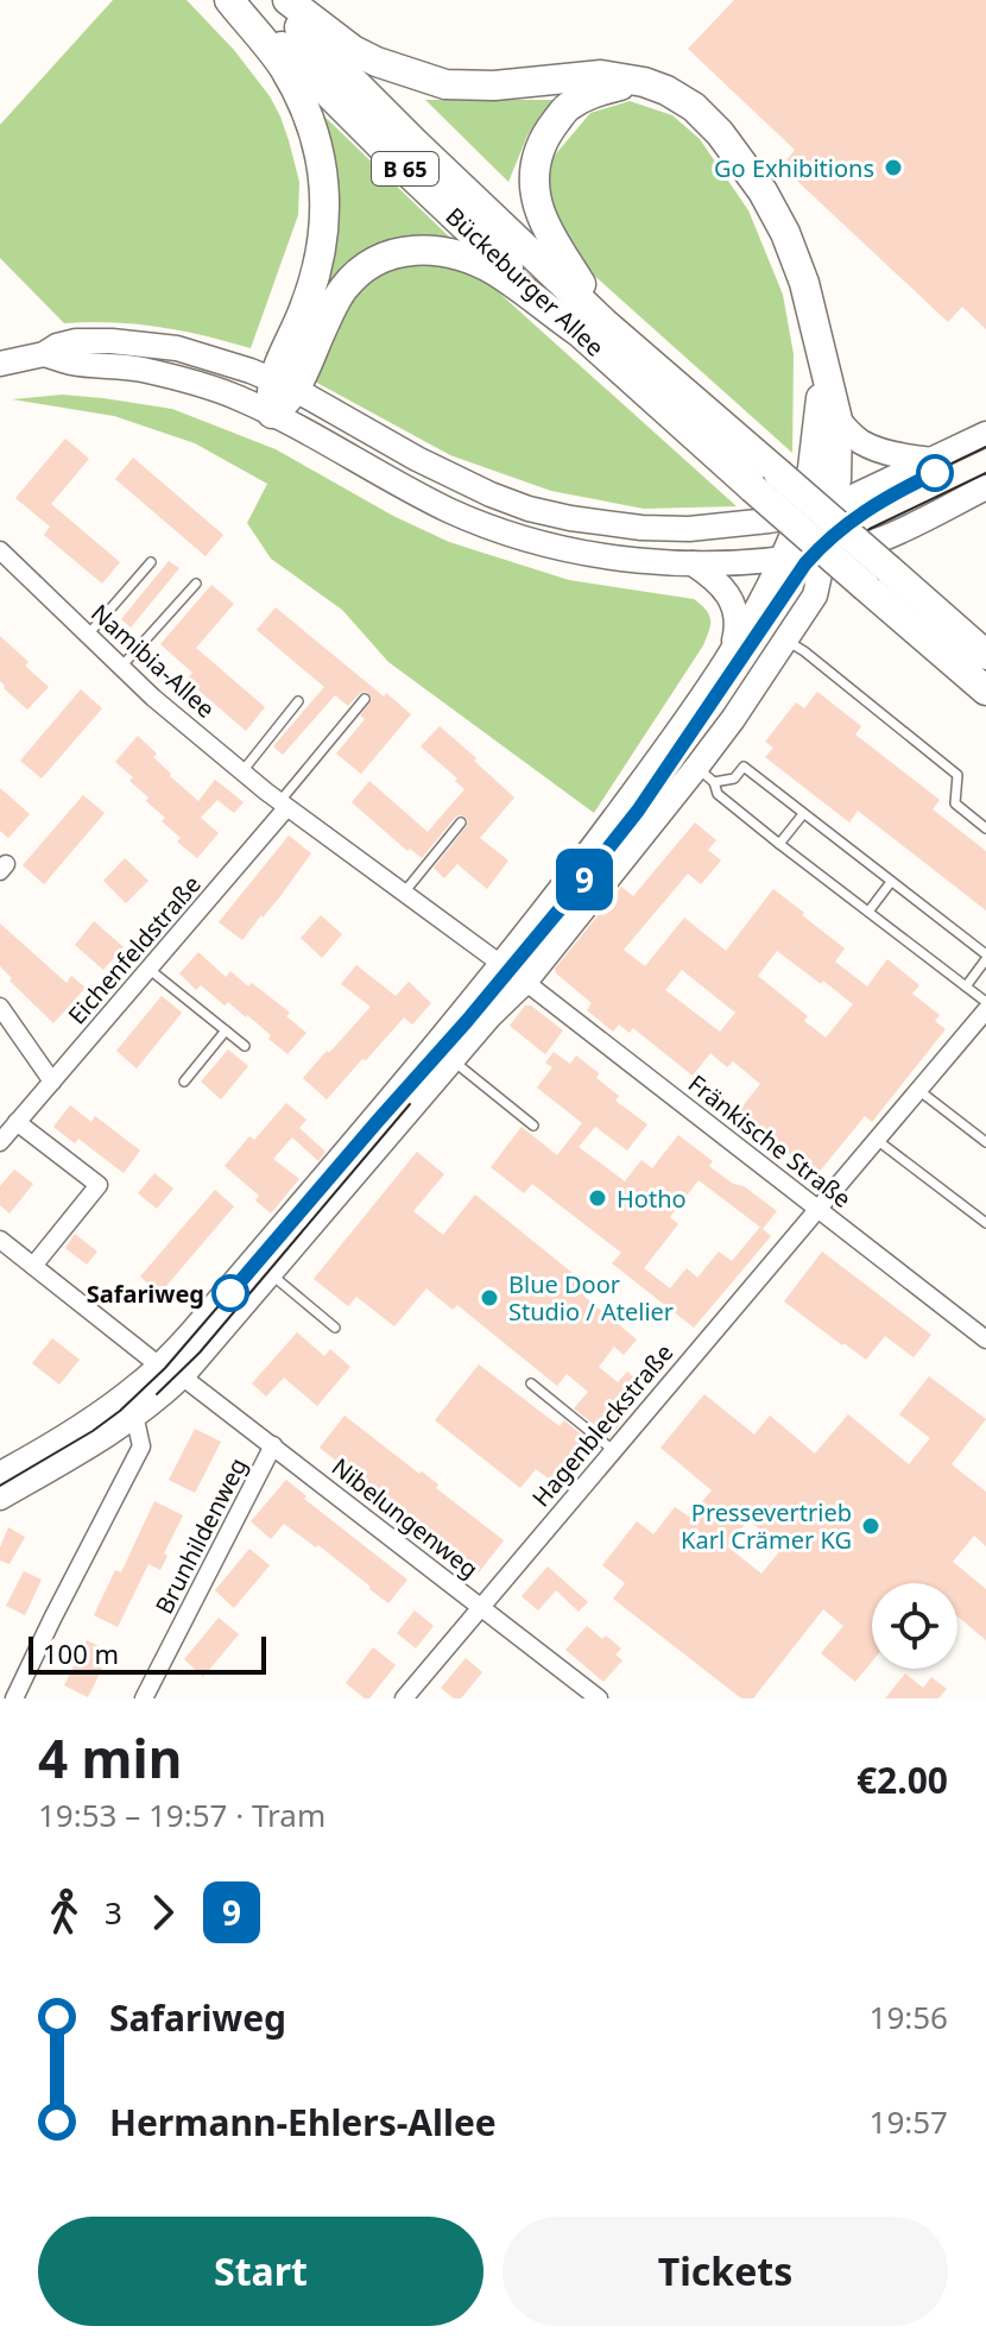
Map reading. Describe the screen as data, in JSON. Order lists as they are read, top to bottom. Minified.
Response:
{"streets":{"highway":["B 65","Bückeburger Allee"],"street":["Namibia-Allee","Eichenfeldstraße","Fränkische Straße","Hagenbleckstraße","Nibelungenweg","Brunhildenweg"]},"crossings":[["B 65","Bückeburger Allee"],["Namibia-Allee","Eichenfeldstraße"],["Fränkische Straße","Hagenbleckstraße"],["Hagenbleckstraße","Nibelungenweg"],["Nibelungenweg","Brunhildenweg"]],"places":["Go Exhibitions","Hotho","Safariweg","Blue Door Studio / Atelier","Pressevertrieb Karl Crämer KG"],"lines":["tram line 9"],"scale_bar":"100 m","page":{"on_map":"9","scale":"100 m","heading":["4 min","19:53 – 19:57 · Tram","€2.00"],"legs":["3","9"],"list":[{"name":"Safariweg","value":"19:56"},{"name":"Hermann-Ehlers-Allee","value":"19:57"}],"buttons":["Start","Tickets"]}}
